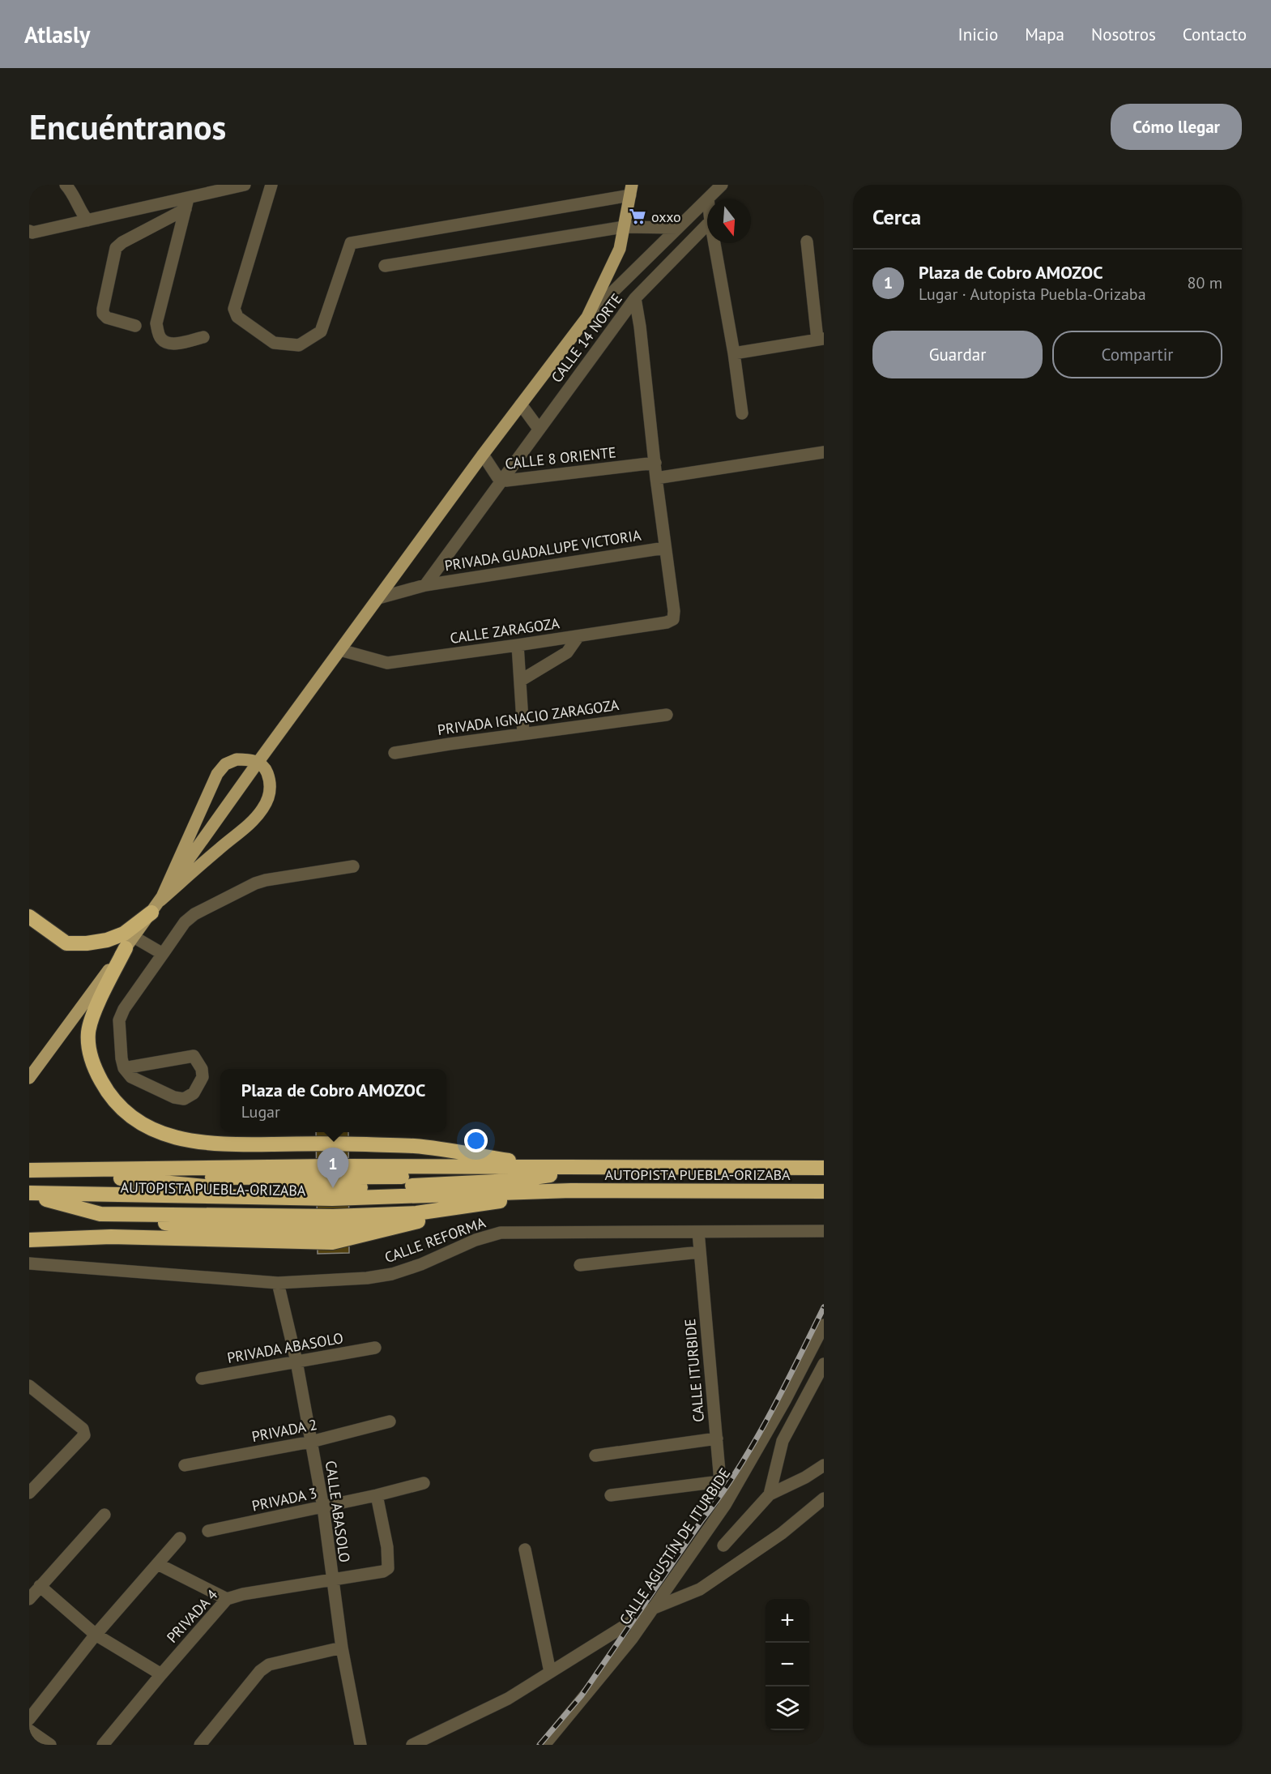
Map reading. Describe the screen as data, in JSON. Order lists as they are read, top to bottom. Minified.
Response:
{"streets":{"highway":["AUTOPISTA PUEBLA-ORIZABA"],"street":["CALLE 14 NORTE","CALLE 8 ORIENTE","PRIVADA GUADALUPE VICTORIA","CALLE ZARAGOZA","PRIVADA IGNACIO ZARAGOZA","CALLE REFORMA","PRIVADA ABASOLO","CALLE ITURBIDE","PRIVADA 2","PRIVADA 3","CALLE ABASOLO","CALLE AGUSTÍN DE ITURBIDE","PRIVADA 4"]},"crossings":[["CALLE 14 NORTE","CALLE 8 ORIENTE"],["CALLE 14 NORTE","PRIVADA GUADALUPE VICTORIA"],["CALLE 14 NORTE","CALLE ZARAGOZA"],["CALLE REFORMA","CALLE ITURBIDE"],["CALLE REFORMA","CALLE ABASOLO"],["PRIVADA ABASOLO","CALLE ABASOLO"],["CALLE ITURBIDE","CALLE AGUSTÍN DE ITURBIDE"],["PRIVADA 2","CALLE ABASOLO"],["PRIVADA 3","CALLE ABASOLO"],["PRIVADA 3","PRIVADA 4"],["CALLE ABASOLO","PRIVADA 4"]],"places":{"supermarket":["oxxo"]},"north":"bottom","page":{"header":"Atlasly","nav":["Inicio","Mapa","Nosotros","Contacto"],"buttons":["Cómo llegar",["Guardar","Compartir"]],"title":"Encuéntranos","heading":"Cerca","list":[{"mark":"1","name":"Plaza de Cobro AMOZOC","note":"Lugar · Autopista Puebla-Orizaba","value":"80 m"}],"popup":["Plaza de Cobro AMOZOC","Lugar"],"pins":"1","map_buttons":["+","−"]}}
